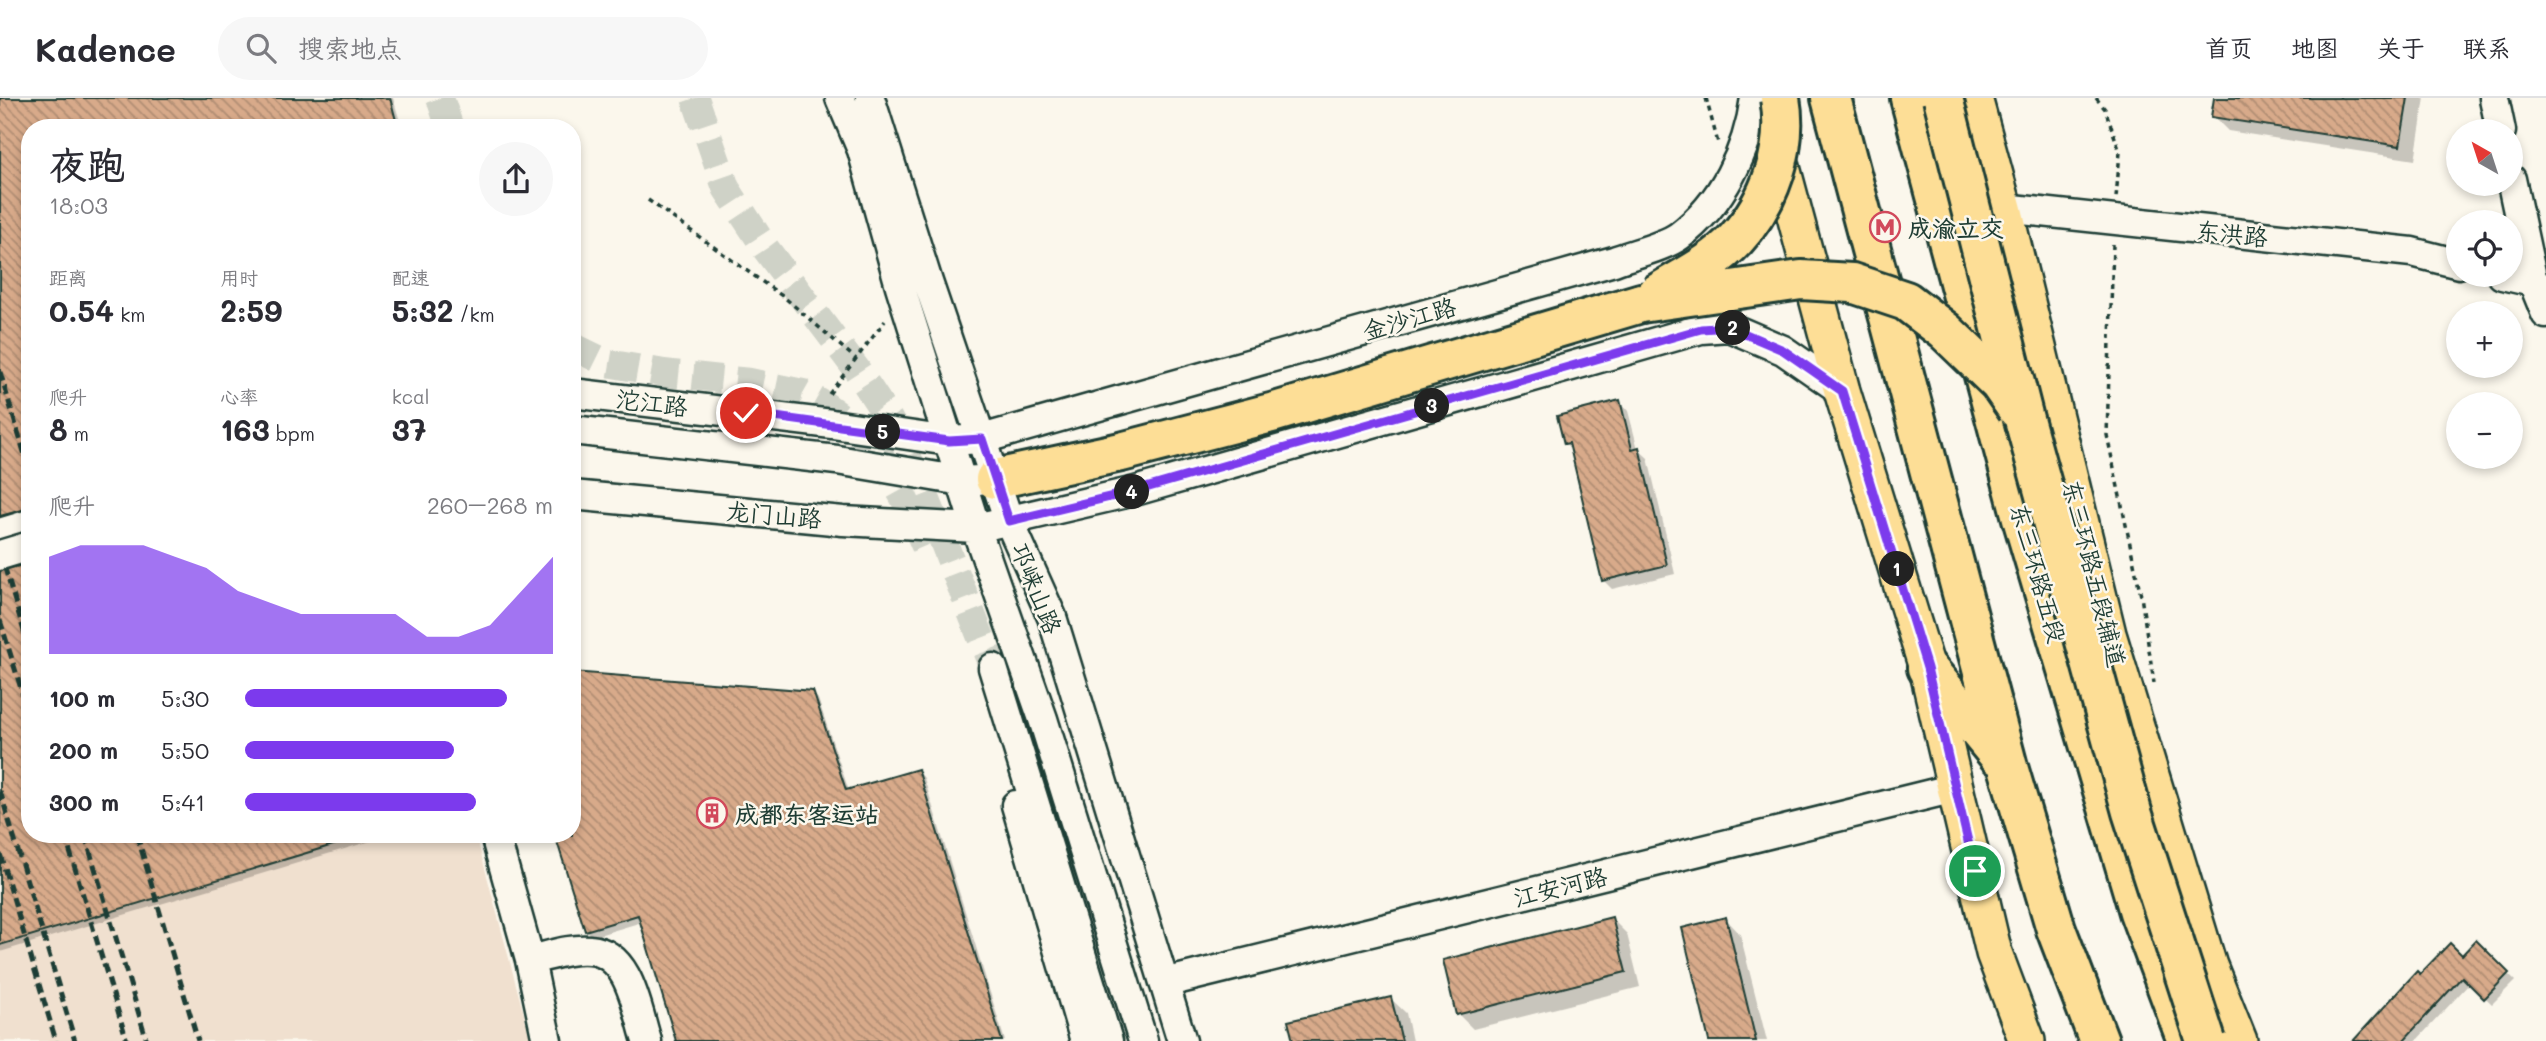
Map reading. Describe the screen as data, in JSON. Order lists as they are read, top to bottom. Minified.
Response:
{"streets":{"highway":["东三环路五段"],"main road":["东三环路五段辅道"],"street":["东洪路","金沙江路","沱江路","龙门山路","邛崃山路","江安河路"]},"crossings":[["东洪路","东三环路五段辅道"],["金沙江路","沱江路"],["金沙江路","邛崃山路"],["沱江路","邛崃山路"],["龙门山路","邛崃山路"],["邛崃山路","江安河路"]],"places":{"metro station":["成渝立交"],"building":["成都东客运站"]},"north":"top left","page":{"header":"Kadence","search":"搜索地点","nav":["首页","地图","关于","联系"],"map_buttons":["+","−"],"heading":["夜跑","18:03"],"stats":[["距离","0.54 km"],["用时","2:59"],["配速","5:32 /km"],["爬升","8 m"],["心率","163 bpm"],["kcal","37"]],"pins":["2","3","5","4","1"],"chart":["爬升","260–268 m"],"list":[{"name":"100 m","note":"5:30"},{"name":"200 m","note":"5:50"},{"name":"300 m","note":"5:41"}]}}
